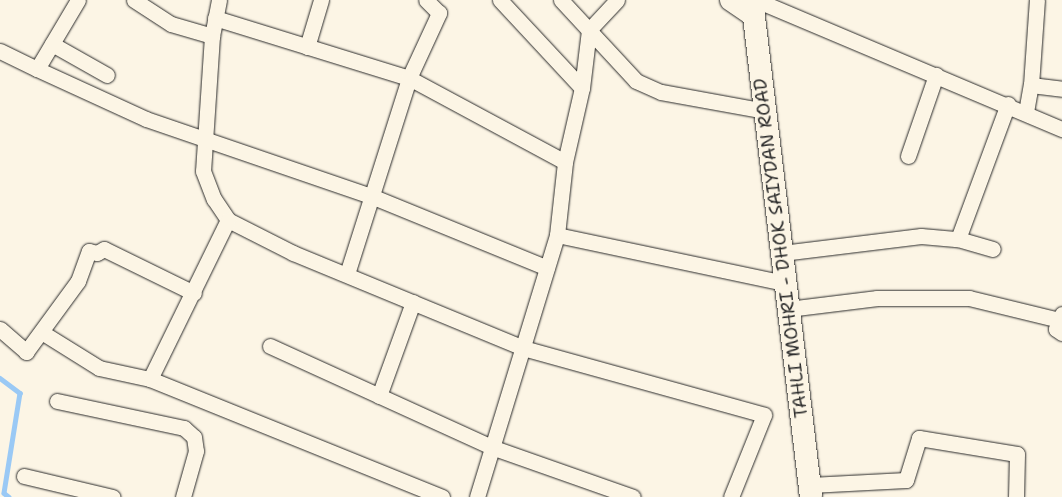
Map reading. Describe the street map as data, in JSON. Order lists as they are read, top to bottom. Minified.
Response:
{"streets":{"street":["TAHLI MOHRI - DHOK SAIYDAN ROAD"]}}
